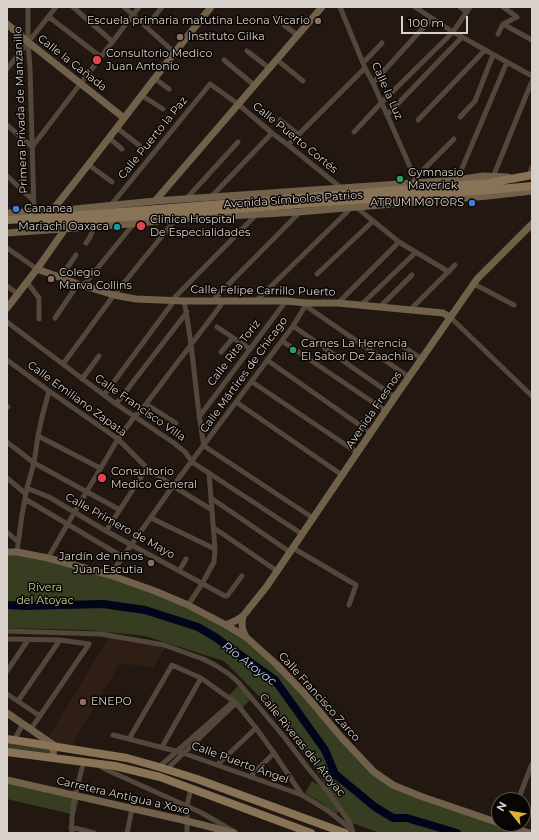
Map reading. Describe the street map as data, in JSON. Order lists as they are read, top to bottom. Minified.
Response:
{"streets":{"main road":["Avenida Símbolos Patrios"],"street":["Calle la Cañada","Calle la Luz","Primera Privada de Manzanillo","Calle Puerto la Paz","Calle Puerto Cortés","Calle Felipe Carrillo Puerto","Calle Rita Toriz","Calle Mártires de Chicago","Calle Emiliano Zapata","Calle Francisco Villa","Avenida Fresnos","Calle Primero de Mayo","Calle Francisco Zarco","Calle Riveras del Atoyac","Calle Puerto Ángel","Carretera Antigua a Xoxo"]},"crossings":[["Calle la Cañada","Primera Privada de Manzanillo"],["Calle la Luz","Avenida Símbolos Patrios"],["Primera Privada de Manzanillo","Avenida Símbolos Patrios"],["Calle Puerto la Paz","Calle Puerto Cortés"],["Calle Puerto la Paz","Avenida Símbolos Patrios"],["Calle Puerto Cortés","Avenida Símbolos Patrios"],["Calle Felipe Carrillo Puerto","Calle Rita Toriz"],["Calle Felipe Carrillo Puerto","Calle Mártires de Chicago"],["Calle Felipe Carrillo Puerto","Avenida Fresnos"],["Calle Mártires de Chicago","Calle Emiliano Zapata"],["Calle Mártires de Chicago","Calle Francisco Villa"],["Calle Mártires de Chicago","Calle Primero de Mayo"],["Calle Mártires de Chicago","Calle Francisco Zarco"],["Calle Francisco Villa","Avenida Fresnos"],["Avenida Fresnos","Calle Francisco Zarco"],["Calle Riveras del Atoyac","Calle Puerto Ángel"]],"water":["Río Atoyac"],"parks":["Rivera del Atoyac"],"places":["Escuela primaria matutina Leona Vicario","Instituto Gilka","Consultorio Medico Juan Antonio","Gymnasio Maverick","ATRUM MOTORS","Cananea","Clinica Hospital De Especialidades","Mariachi Oaxaca","Colegio Marva Collins","Carnes La Herencia El Sabor De Zaachila","Consultorio Medico General","Jardín de niños Juan Escutia","ENEPO"],"scale_bar":"100 m","north":"top left"}
